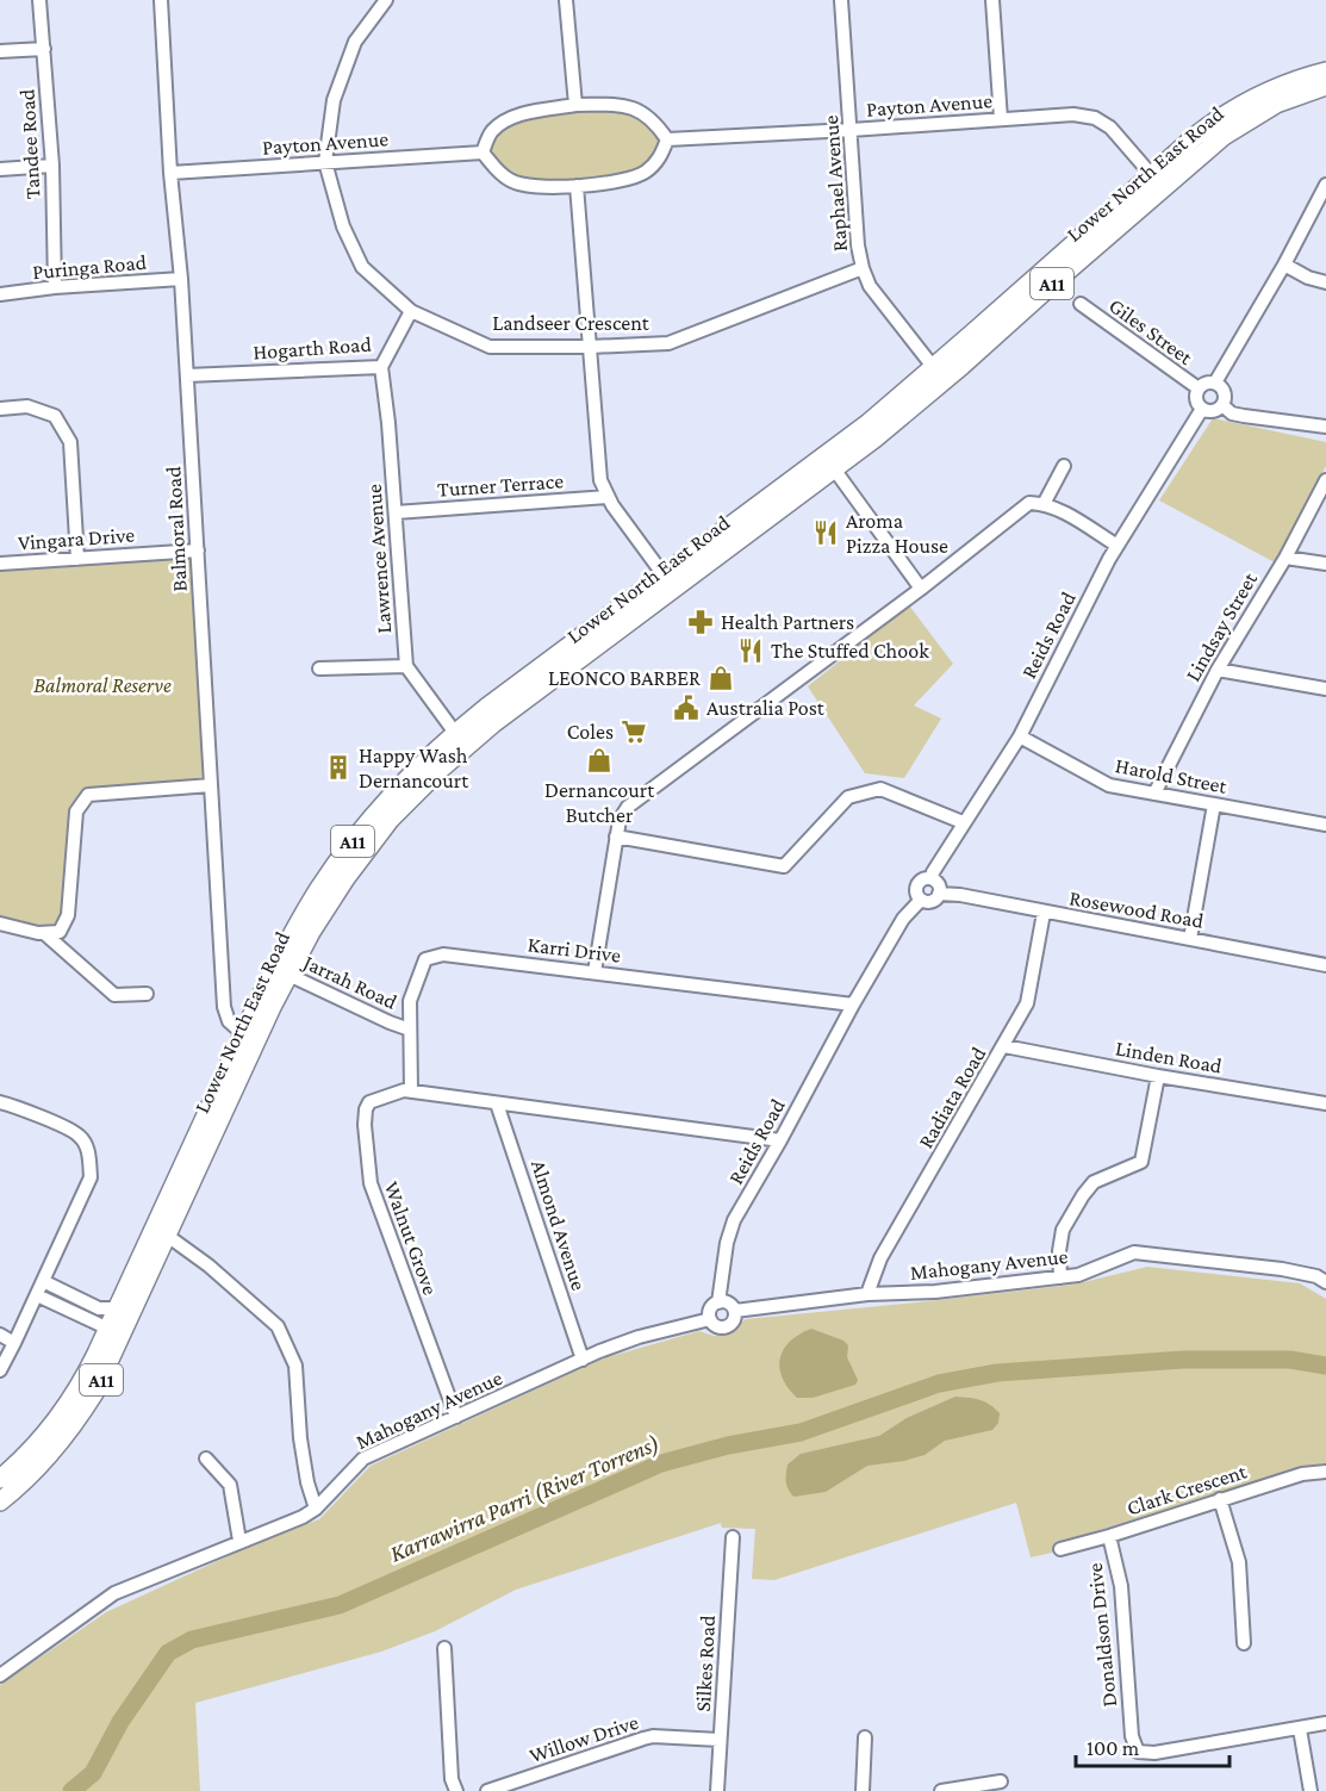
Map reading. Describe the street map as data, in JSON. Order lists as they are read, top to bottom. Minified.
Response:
{"streets":{"main road":["Lower North East Road","A11"],"street":["Payton Avenue","Tandee Road","Raphael Avenue","Puringa Road","Landseer Crescent","Giles Street","Hogarth Road","Turner Terrace","Balmoral Road","Vingara Drive","Lawrence Avenue","Lindsay Street","Reids Road","Harold Street","Rosewood Road","Karri Drive","Jarrah Road","Linden Road","Radiata Road","Almond Avenue","Walnut Grove","Mahogany Avenue","Clark Crescent","Donaldson Drive","Silkes Road","Willow Drive"]},"crossings":[["Payton Avenue","Lower North East Road"],["Payton Avenue","Raphael Avenue"],["Payton Avenue","Landseer Crescent"],["Payton Avenue","Balmoral Road"],["Tandee Road","Puringa Road"],["Lower North East Road","Raphael Avenue"],["Lower North East Road","Balmoral Road"],["Lower North East Road","Jarrah Road"],["Raphael Avenue","Landseer Crescent"],["Puringa Road","Balmoral Road"],["Landseer Crescent","Hogarth Road"],["Giles Street","Reids Road"],["Hogarth Road","Balmoral Road"],["Hogarth Road","Lawrence Avenue"],["Turner Terrace","Lawrence Avenue"],["Balmoral Road","Vingara Drive"],["Lindsay Street","Harold Street"],["Reids Road","Harold Street"],["Reids Road","Rosewood Road"],["Reids Road","Karri Drive"],["Reids Road","Mahogany Avenue"],["Rosewood Road","Radiata Road"],["Karri Drive","Jarrah Road"],["Karri Drive","Walnut Grove"],["Linden Road","Radiata Road"],["Radiata Road","Mahogany Avenue"],["Almond Avenue","Mahogany Avenue"],["Walnut Grove","Mahogany Avenue"],["Clark Crescent","Donaldson Drive"],["Silkes Road","Willow Drive"]],"water":["Karrawirra Parri (River Torrens)"],"parks":["Balmoral Reserve"],"places":{"restaurant":["Aroma Pizza House","The Stuffed Chook"],"pharmacy":["Health Partners"],"shop":["LEONCO BARBER","Dernancourt Butcher"],"public building":["Australia Post"],"supermarket":["Coles"],"building":["Happy Wash Dernancourt"]},"scale_bar":"100 m"}
